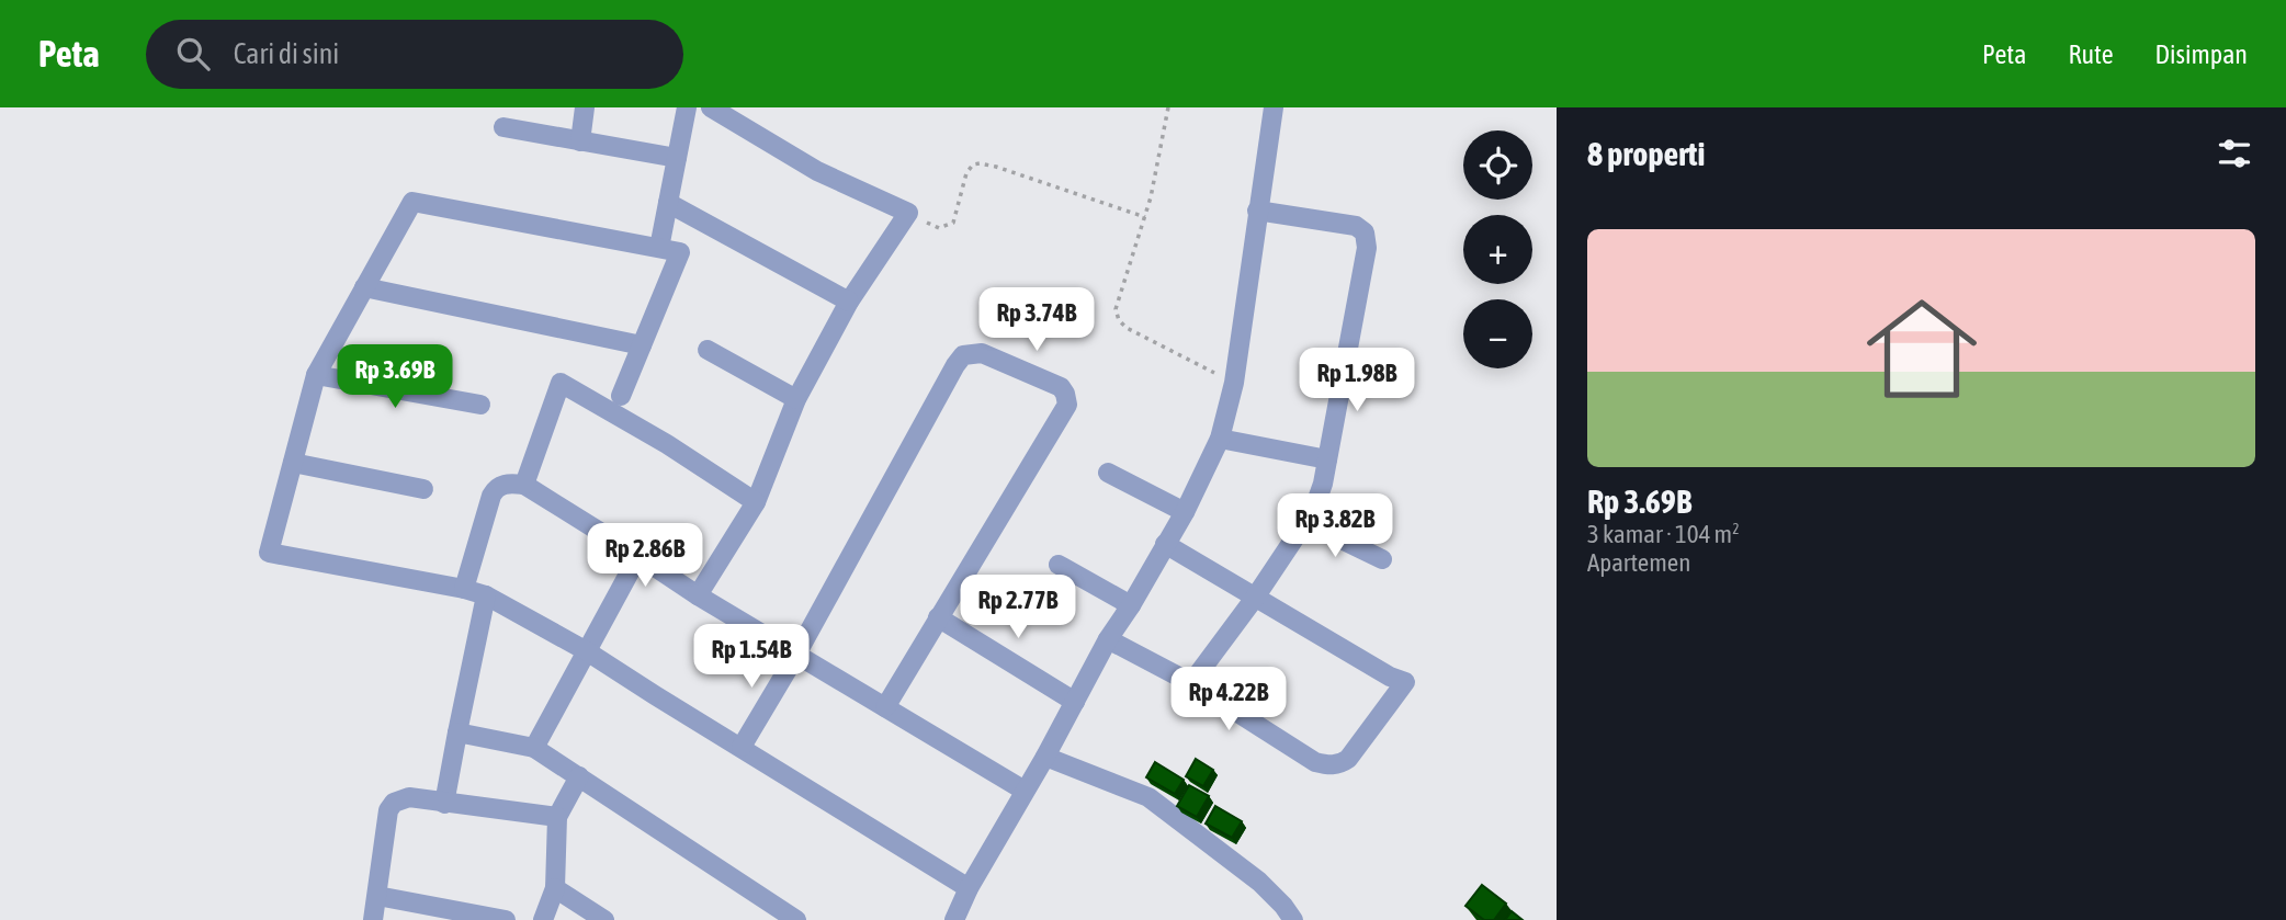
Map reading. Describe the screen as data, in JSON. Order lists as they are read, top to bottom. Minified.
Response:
{"page":{"header":"Peta","search":"Cari di sini","nav":["Peta","Rute","Disimpan"],"heading":"8 properti","map_buttons":["+","−"],"list":[{"name":"Rp 3.69B","note":"3 kamar · 104 m² · Apartemen"}],"price":["Rp 3.74B","Rp 3.69B","Rp 1.98B","Rp 3.82B","Rp 2.86B","Rp 2.77B","Rp 1.54B","Rp 4.22B"]}}
